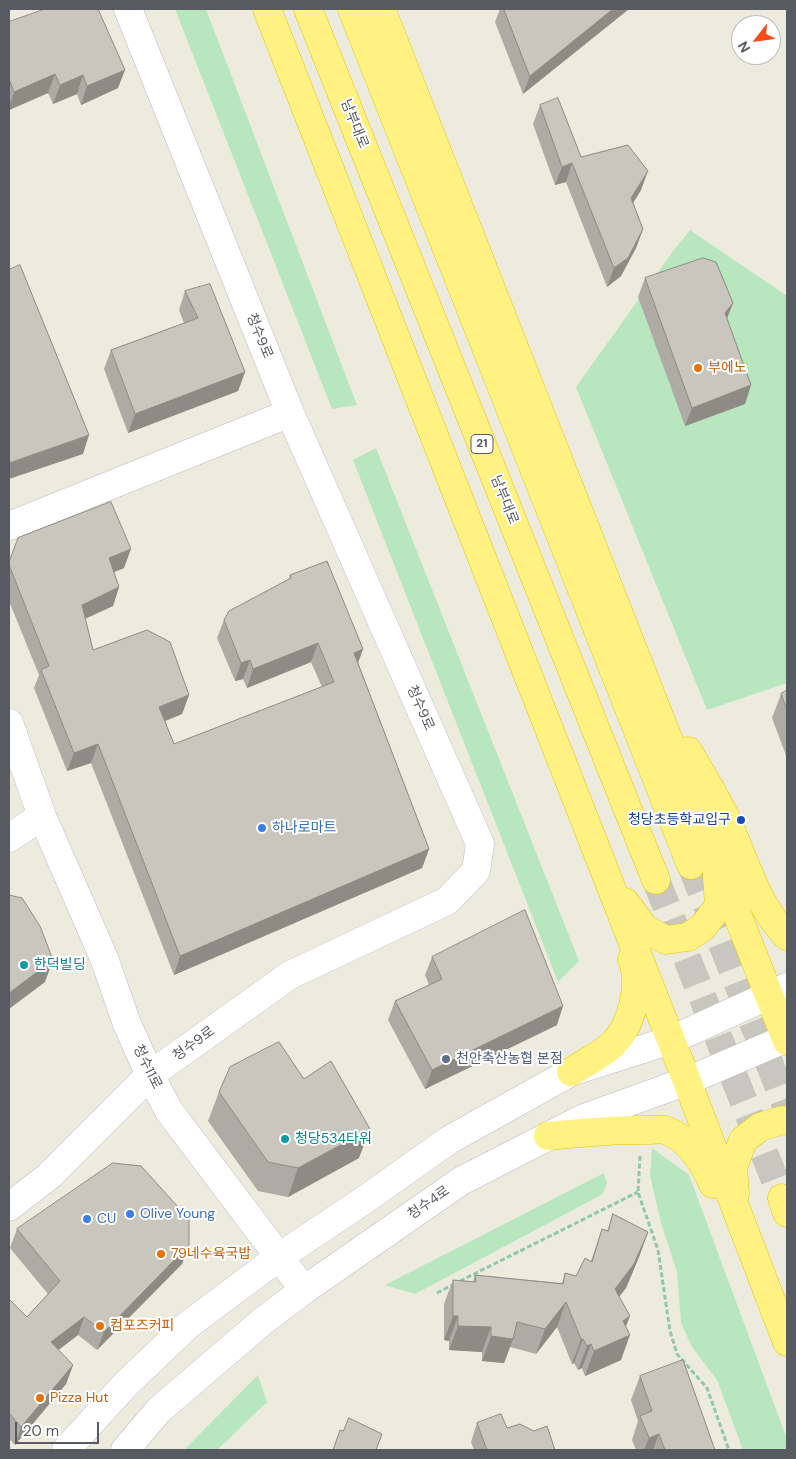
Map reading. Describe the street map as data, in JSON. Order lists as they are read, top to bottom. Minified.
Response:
{"streets":{"highway":["남부대로","21"],"street":["청수9로","청수11로","청수4로"]},"crossings":[["청수9로","청수11로"],["청수11로","청수4로"]],"places":["부에노","청당초등학교입구","하나로마트","한덕빌딩","천안축산농협 본점","청당534타워","Olive Young","CU","79네수육국밥","컴포즈커피","Pizza Hut"],"scale_bar":"20 m","north":"bottom left"}
